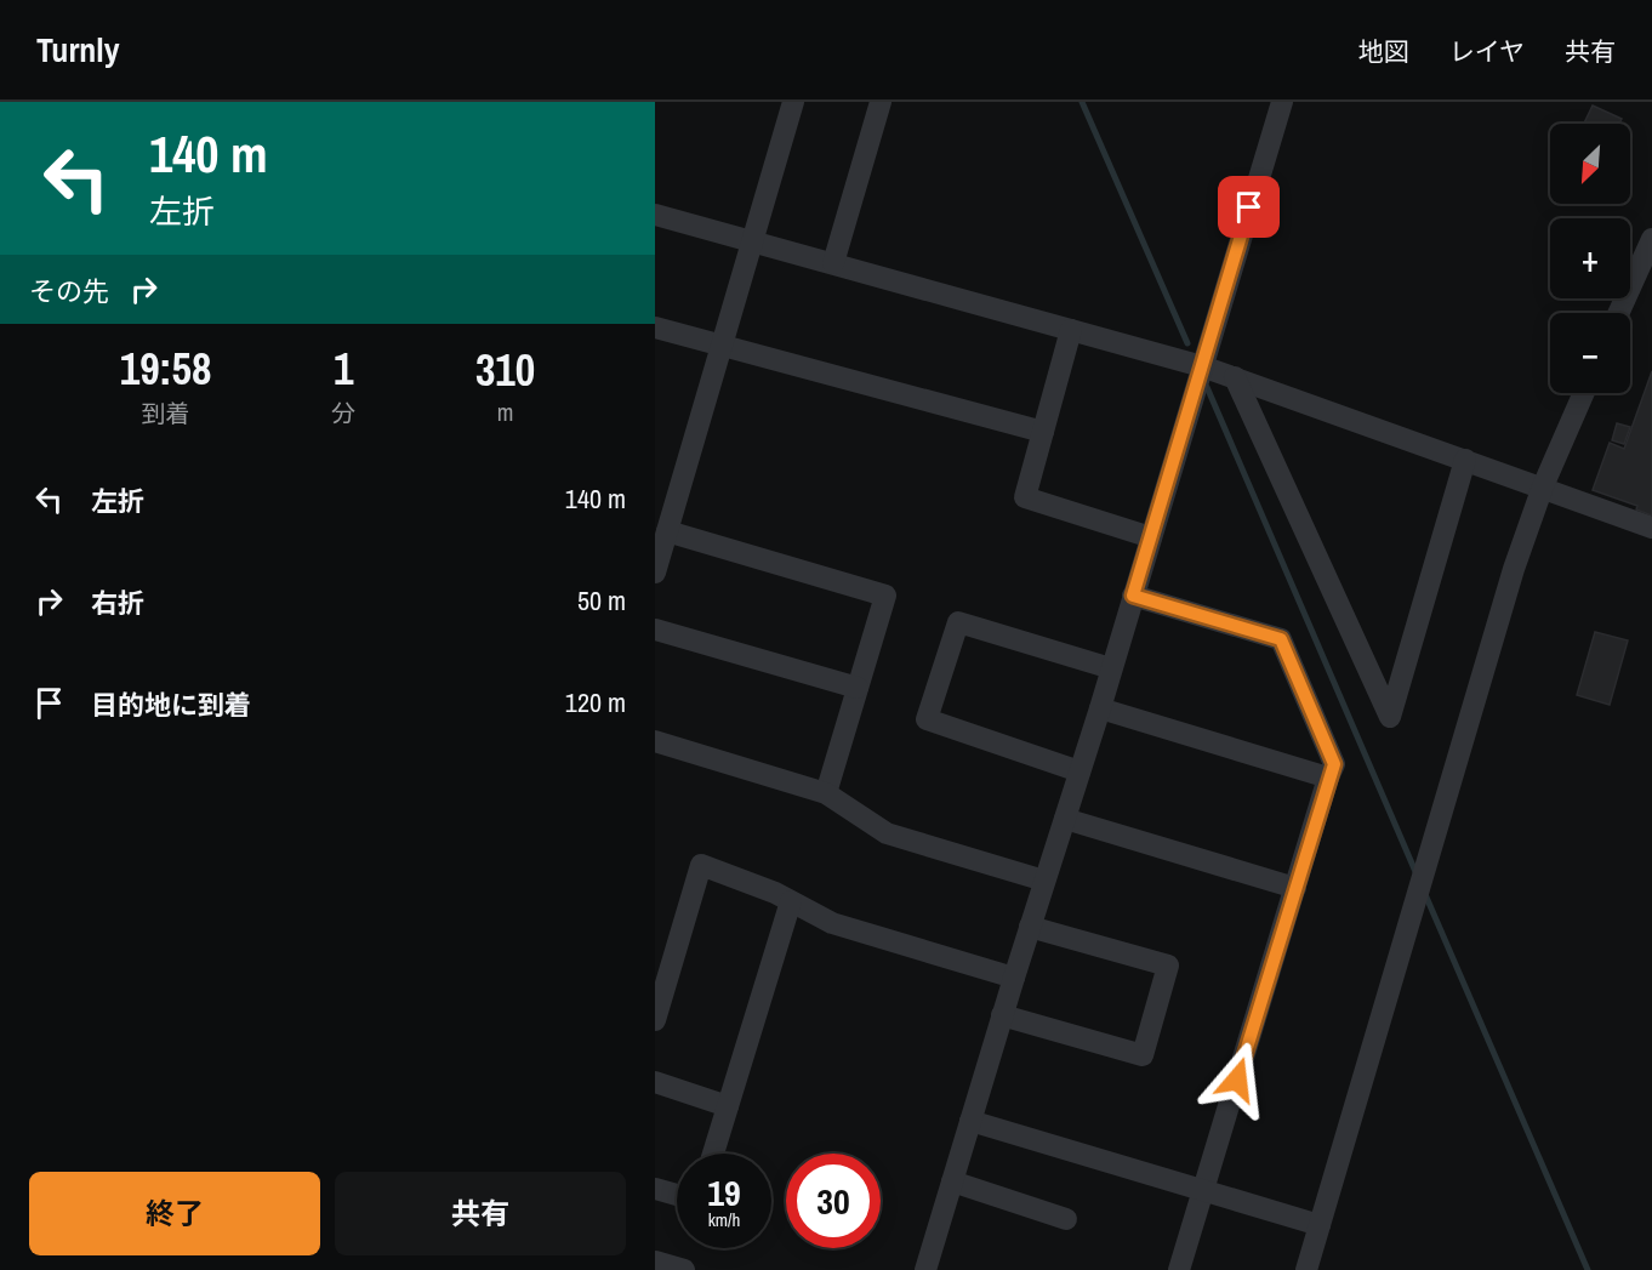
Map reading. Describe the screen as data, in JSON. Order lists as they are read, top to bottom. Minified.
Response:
{"north":"bottom left","page":{"header":"Turnly","nav":["地図","レイヤ","共有"],"turn":["140 m","左折"],"map_buttons":["+","−"],"then":"その先","eta":["19:58","到着","1","分","310","m"],"list":[{"name":"左折","value":"140 m"},{"name":"右折","value":"50 m"},{"name":"目的地に到着","value":"120 m"}],"speed":"19 km/h","limit":"30","buttons":["終了","共有"]}}
